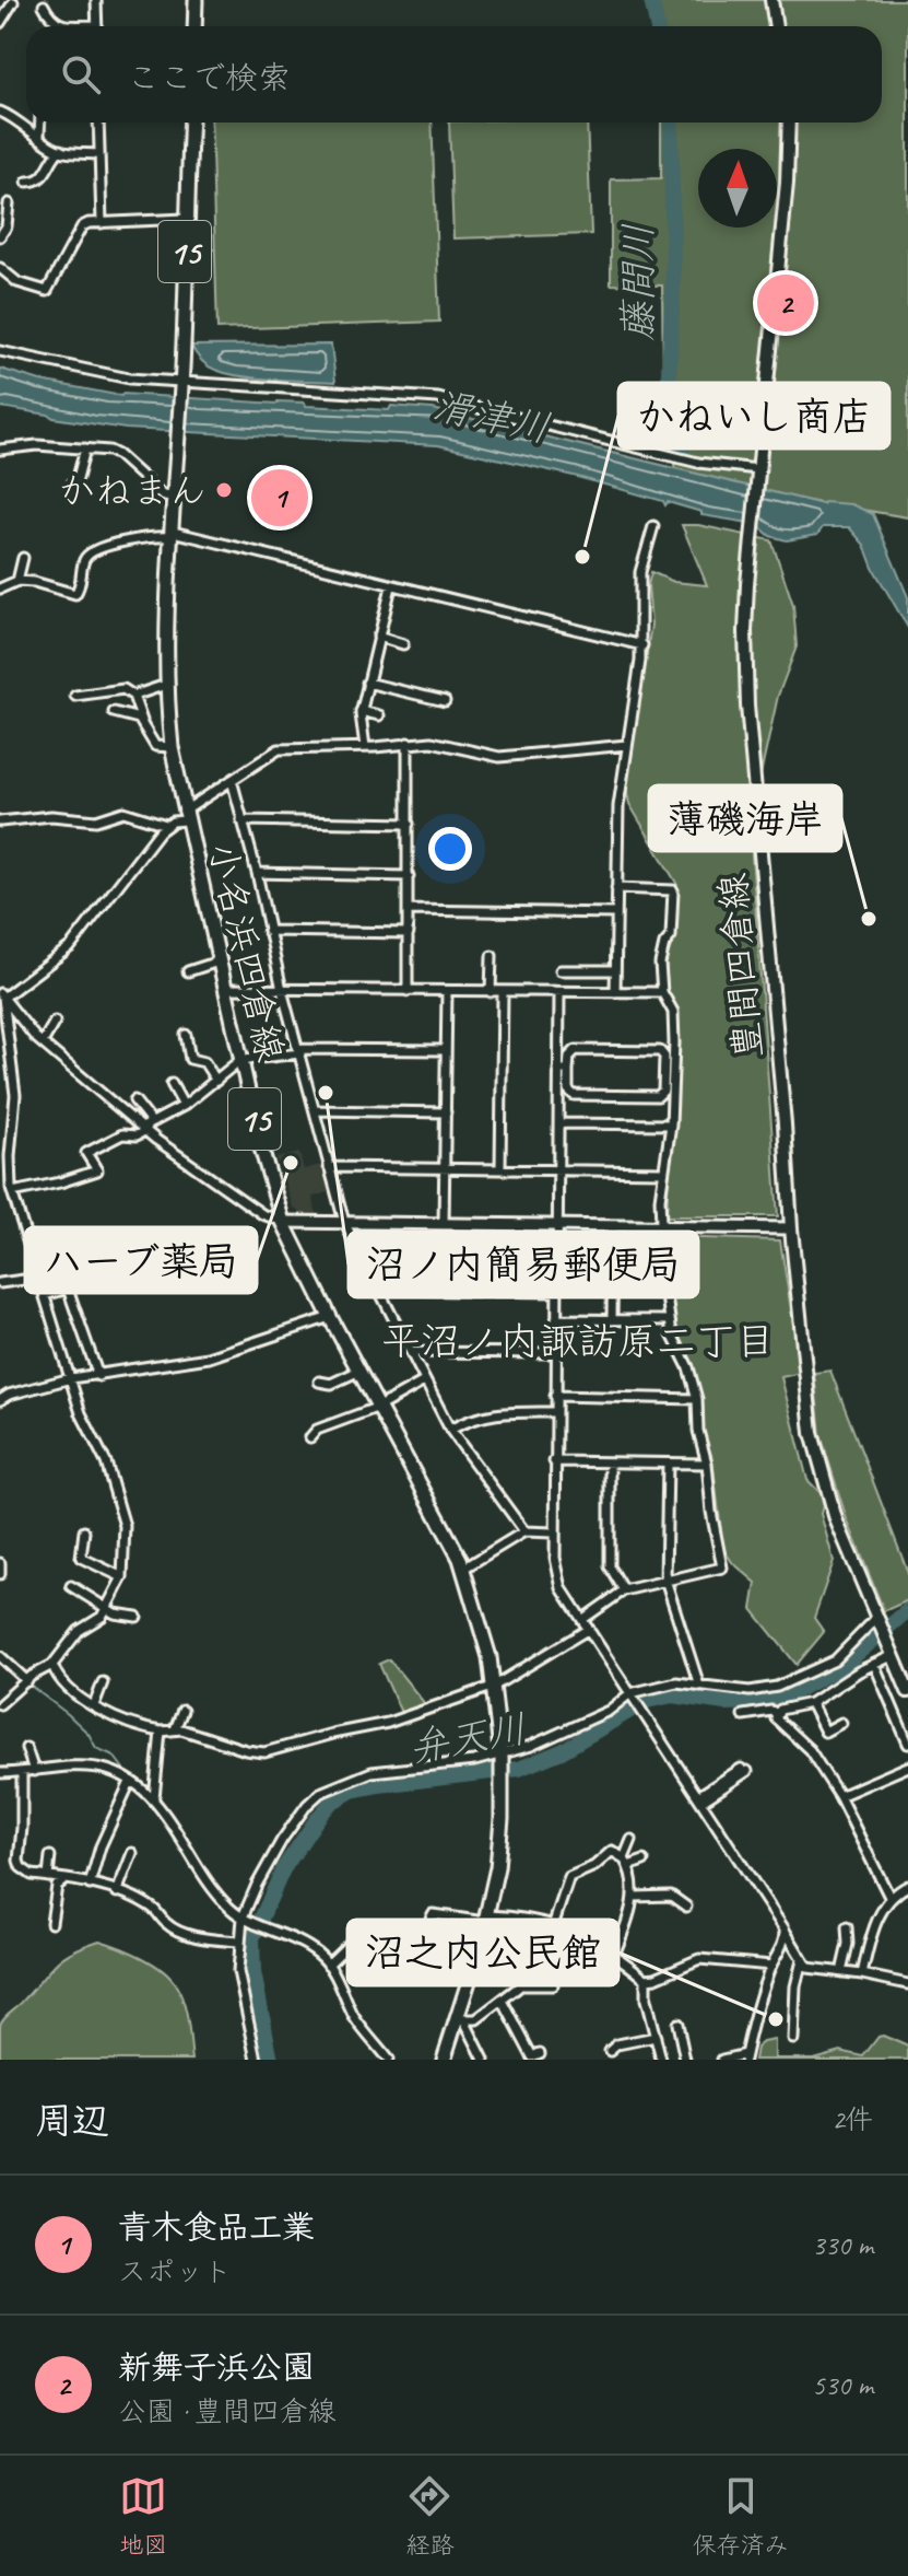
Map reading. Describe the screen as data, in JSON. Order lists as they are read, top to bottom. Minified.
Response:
{"streets":{"main road":["15","小名浜四倉線","豊間四倉線"]},"districts":["平沼ノ内諏訪原二丁目"],"water":["藤間川","滑津川","弁天川"],"places":["かねまん","かねいし商店","薄磯海岸","沼ノ内簡易郵便局","ハーブ薬局","沼之内公民館"],"north":"top","page":{"search":"ここで検索","pins":["2","1"],"heading":["周辺","2件"],"list":[{"mark":"1","name":"青木食品工業","note":"スポット","value":"330 m"},{"mark":"2","name":"新舞子浜公園","note":"公園 · 豊間四倉線","value":"530 m"}],"nav":["地図","経路","保存済み"]}}
